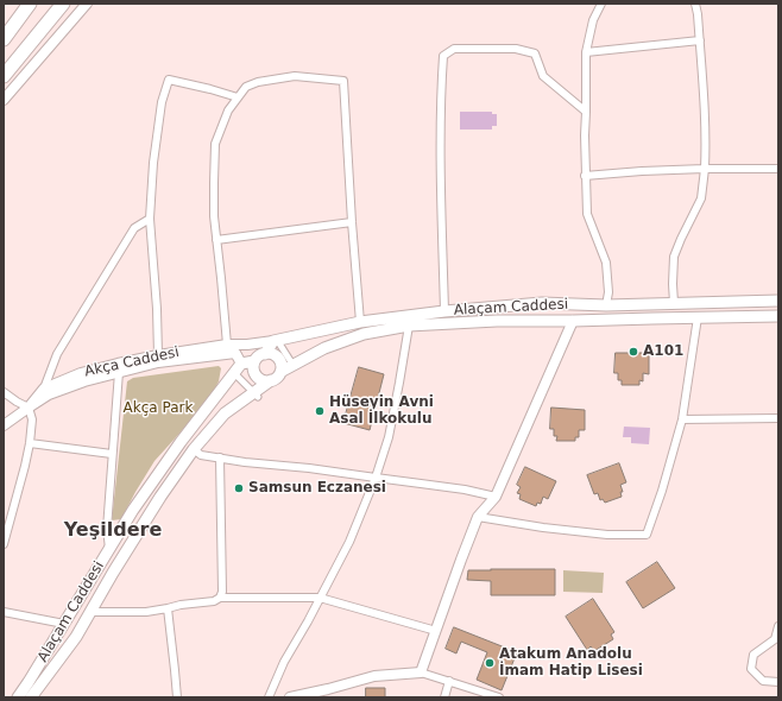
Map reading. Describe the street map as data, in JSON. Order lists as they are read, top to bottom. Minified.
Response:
{"streets":{"main road":["Alaçam Caddesi"],"street":["Akça Caddesi"]},"crossings":[["Alaçam Caddesi","Akça Caddesi"]],"districts":["Yeşildere"],"parks":["Akça Park"],"places":["A101","Hüseyin Avni Asal İlkokulu","Samsun Eczanesi","Atakum Anadolu İmam Hatip Lisesi"]}
